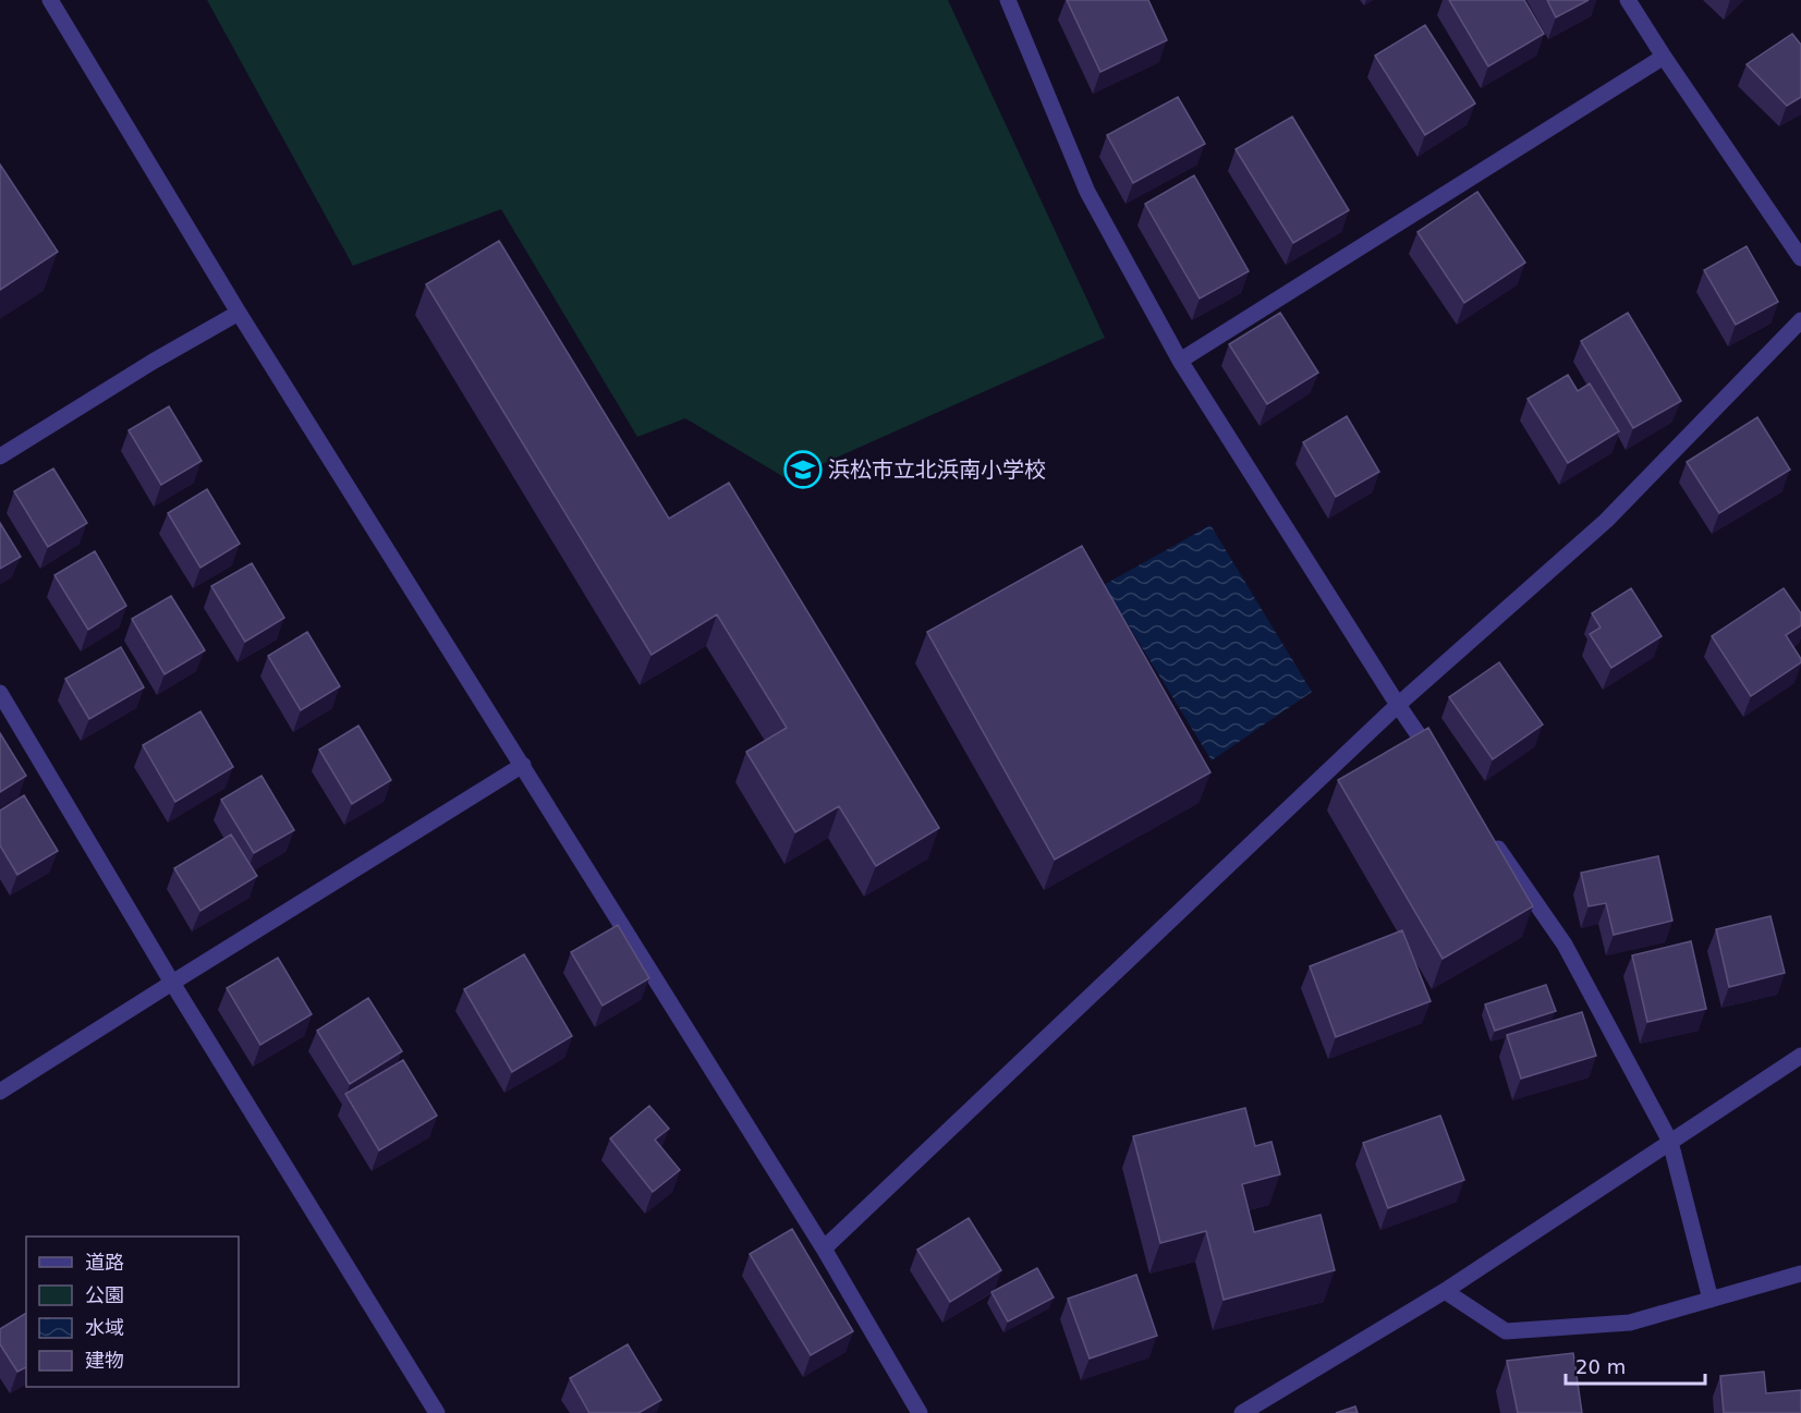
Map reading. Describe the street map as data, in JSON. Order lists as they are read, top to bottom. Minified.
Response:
{"places":{"school or university":["浜松市立北浜南小学校"]},"legend":["道路","公園","水域","建物"],"scale_bar":"20 m"}
